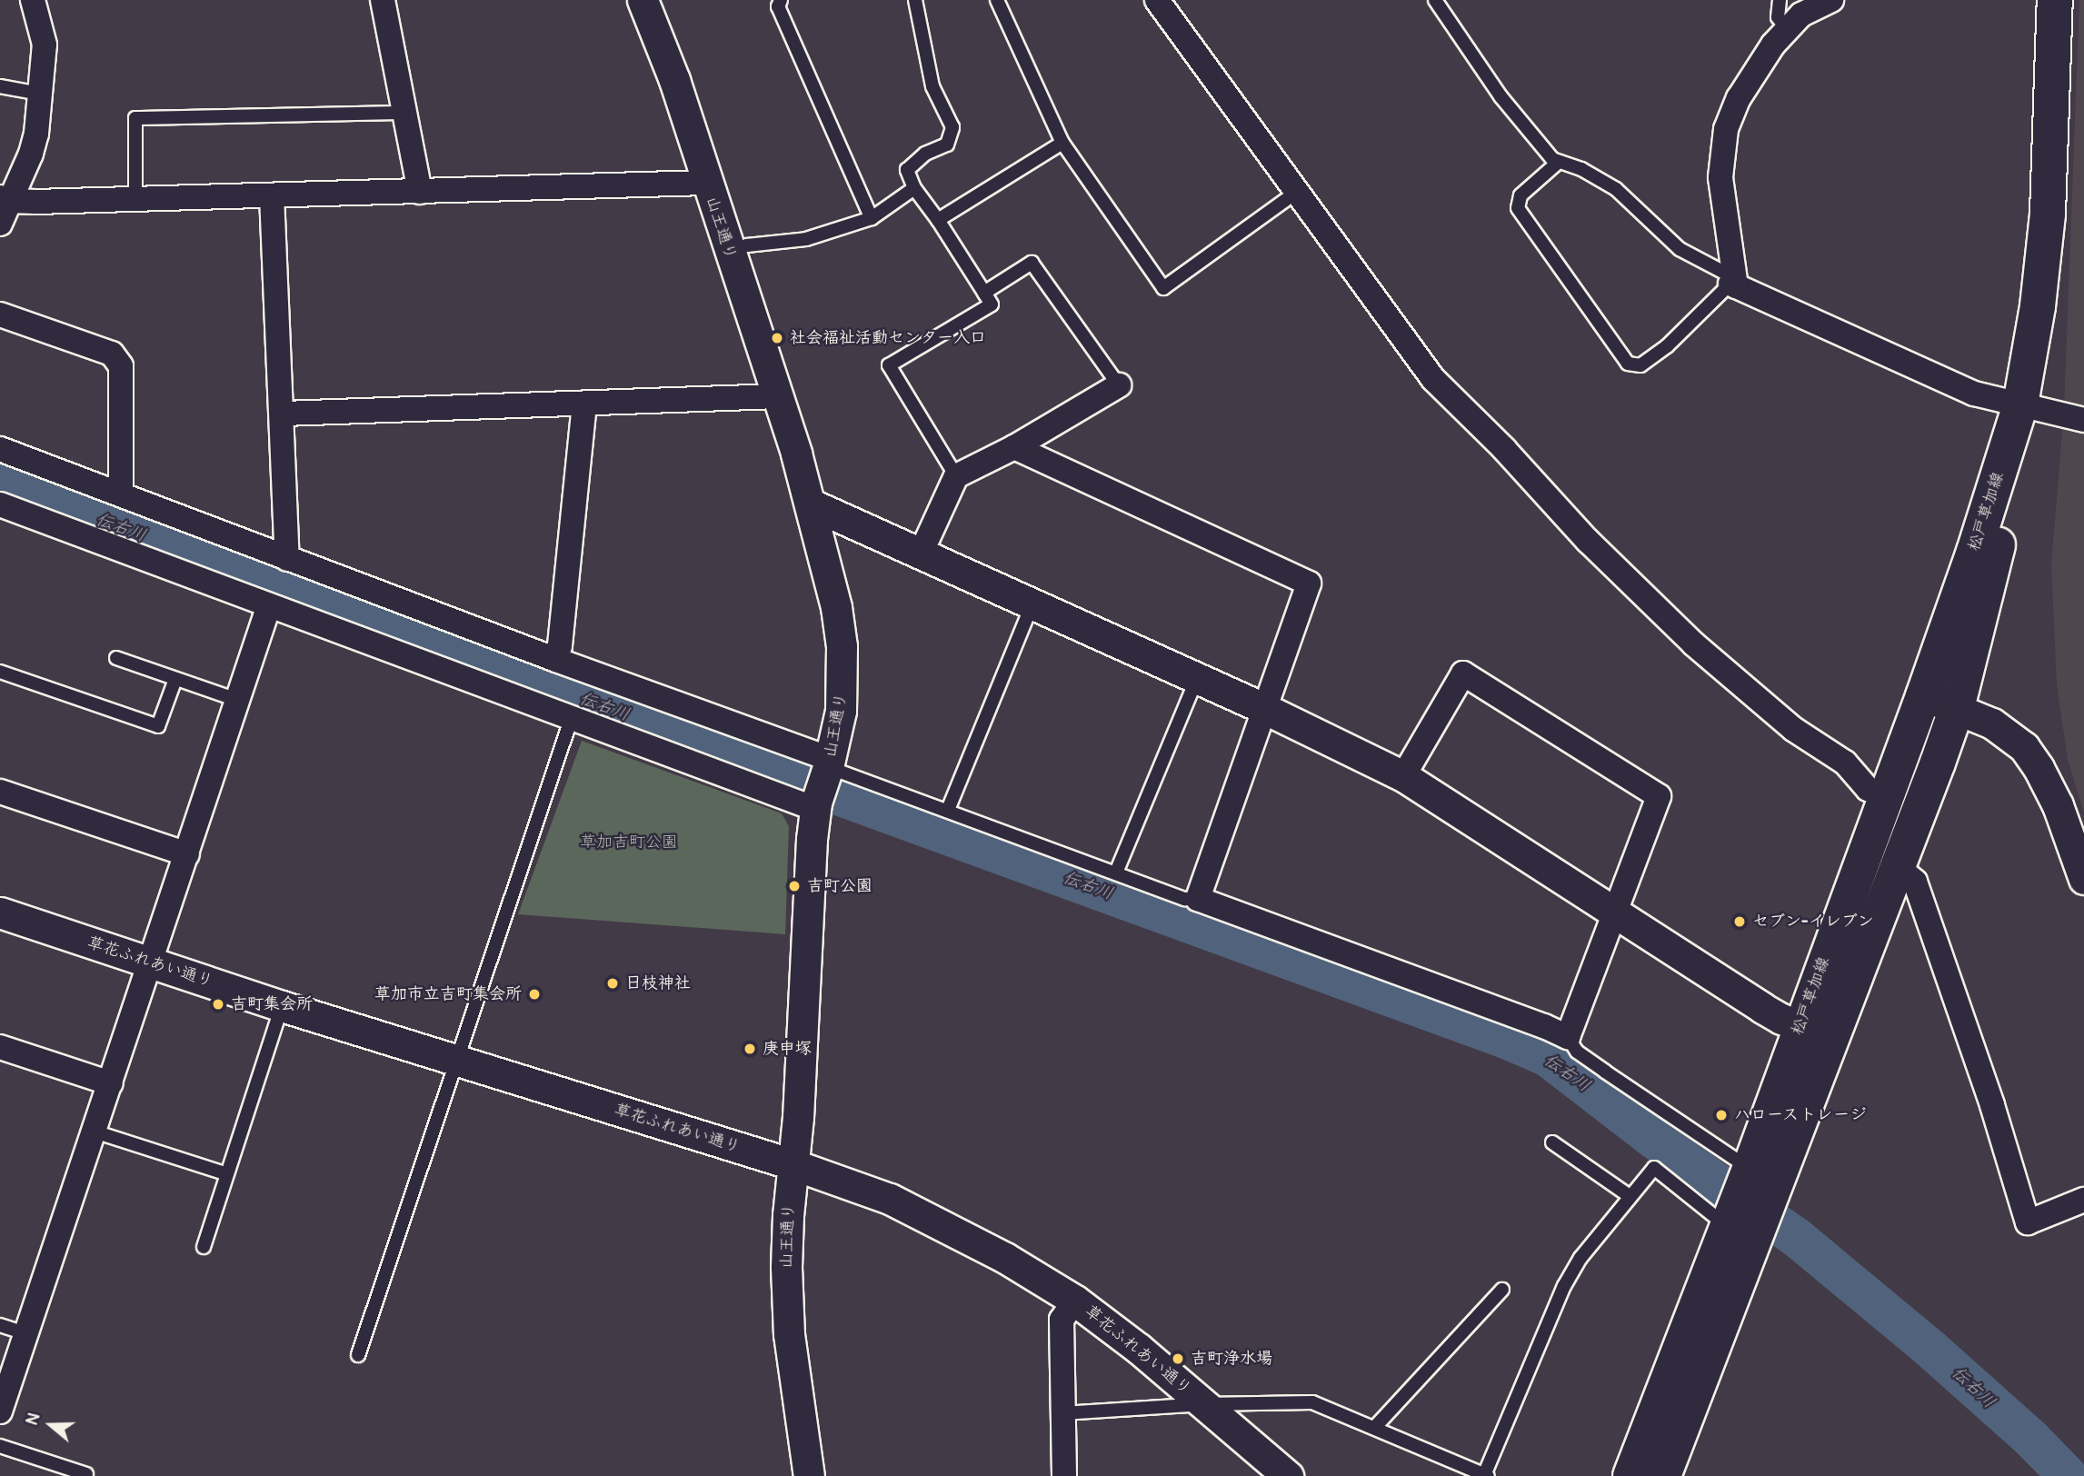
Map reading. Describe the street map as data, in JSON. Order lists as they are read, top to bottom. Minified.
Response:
{"streets":{"main road":["松戸草加線"],"street":["山王通り","草花ふれあい通り"]},"crossings":[["山王通り","草花ふれあい通り"]],"water":["伝右川"],"parks":["草加吉町公園"],"places":["社会福祉活動センター入口","吉町公園","セブン-イレブン","日枝神社","草加市立吉町集会所","吉町集会所","庚申塚","ハローストレージ","吉町浄水場"],"north":"left"}
